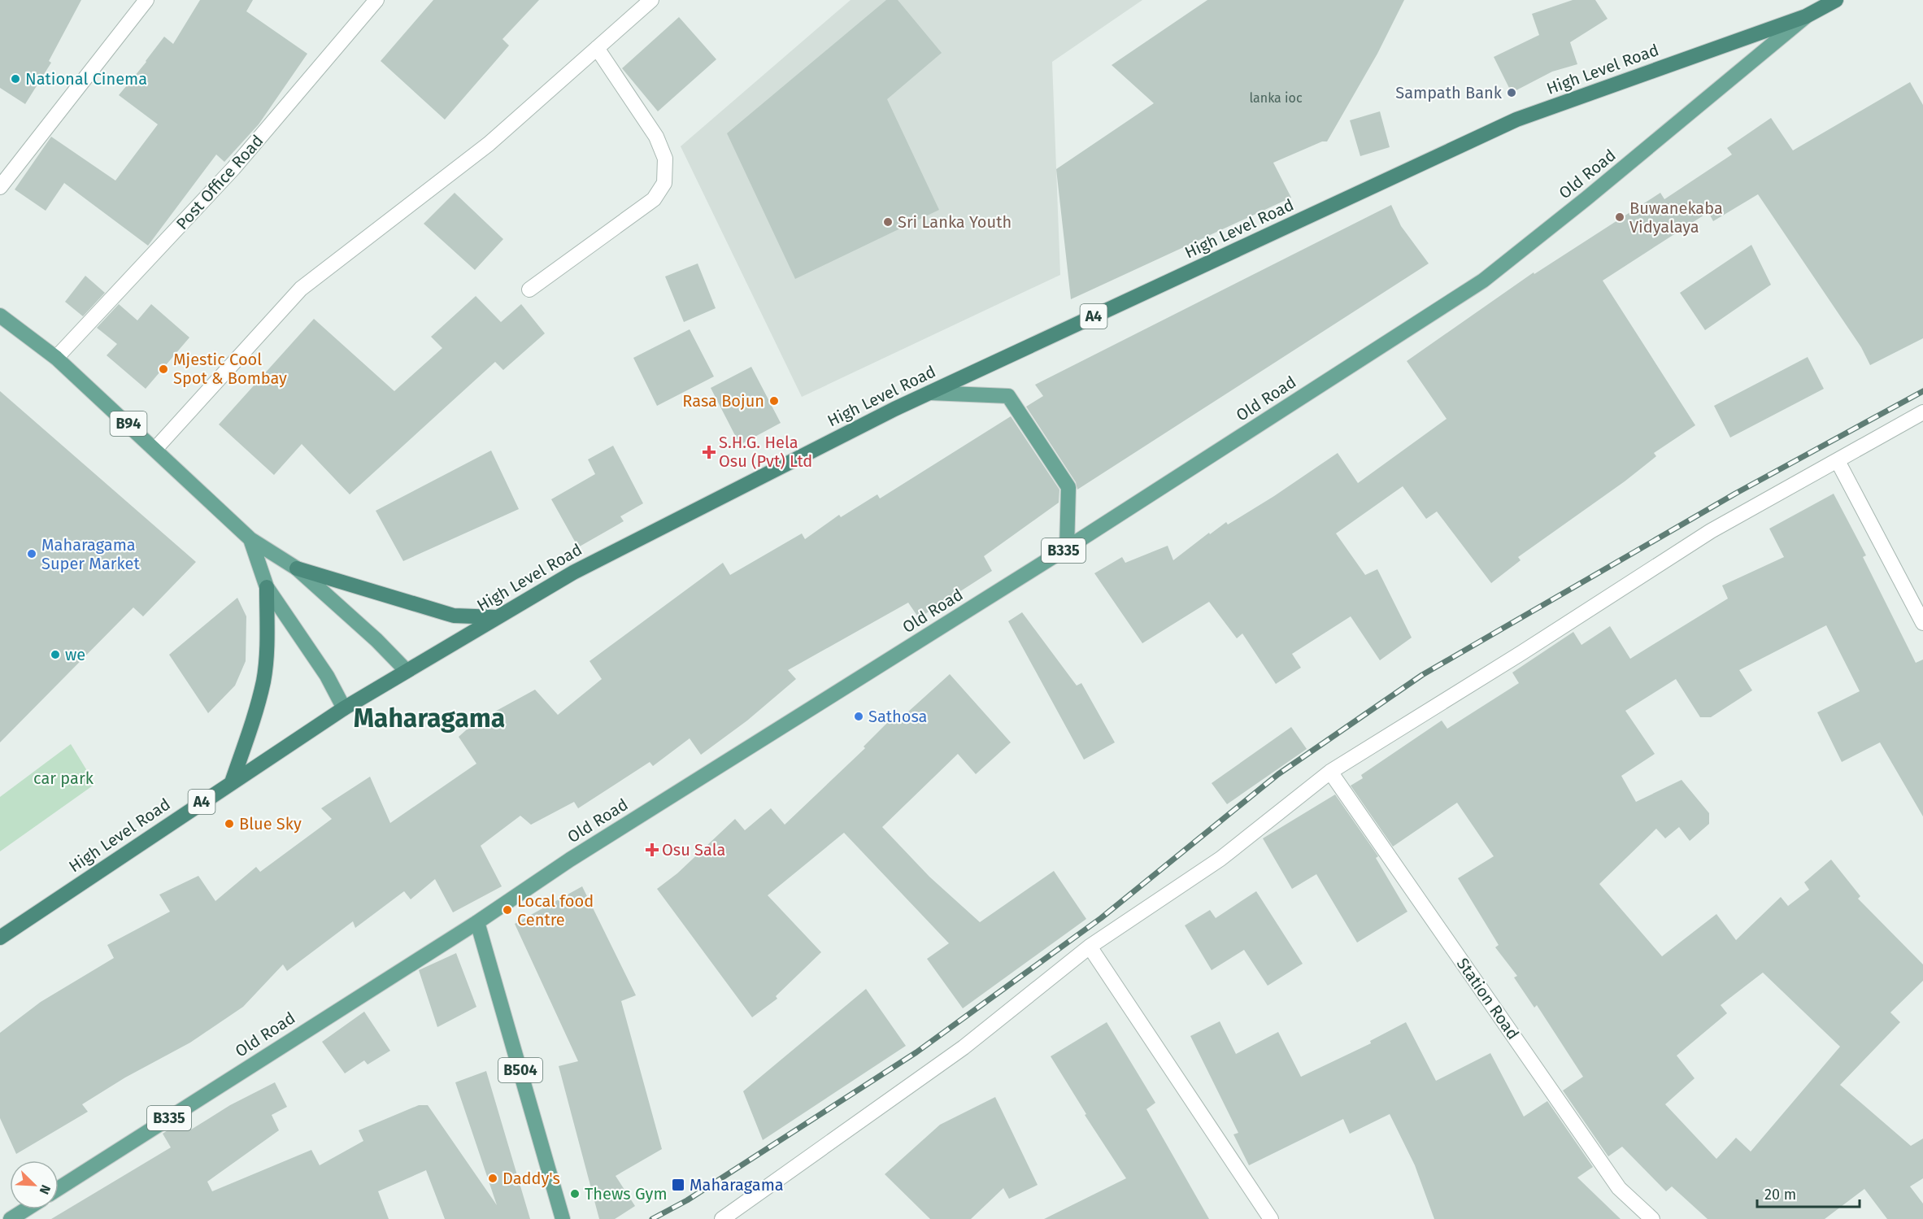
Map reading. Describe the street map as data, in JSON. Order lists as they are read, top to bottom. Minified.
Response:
{"streets":{"highway":["High Level Road","A4"],"main road":["Old Road","B94","B335","B504"],"street":["Post Office Road","Station Road"]},"crossings":[["High Level Road","Old Road"],["High Level Road","B94"],["Old Road","B504"],["Post Office Road","B94"]],"districts":["Maharagama"],"parks":["car park"],"places":{"other":["National Cinema","Sampath Bank","Buwanekaba Vidyalaya","Sri Lanka Youth","Mjestic Cool Spot & Bombay","Rasa Bojun","Maharagama Super Market","we","Sathosa","Blue Sky","Local food Centre","Daddy's","Thews Gym"],"health":["S.H.G. Hela Osu (Pvt) Ltd","Osu Sala"],"transit":["Maharagama"]},"house_numbers":["lanka ioc"],"scale_bar":"20 m","north":"bottom right"}
